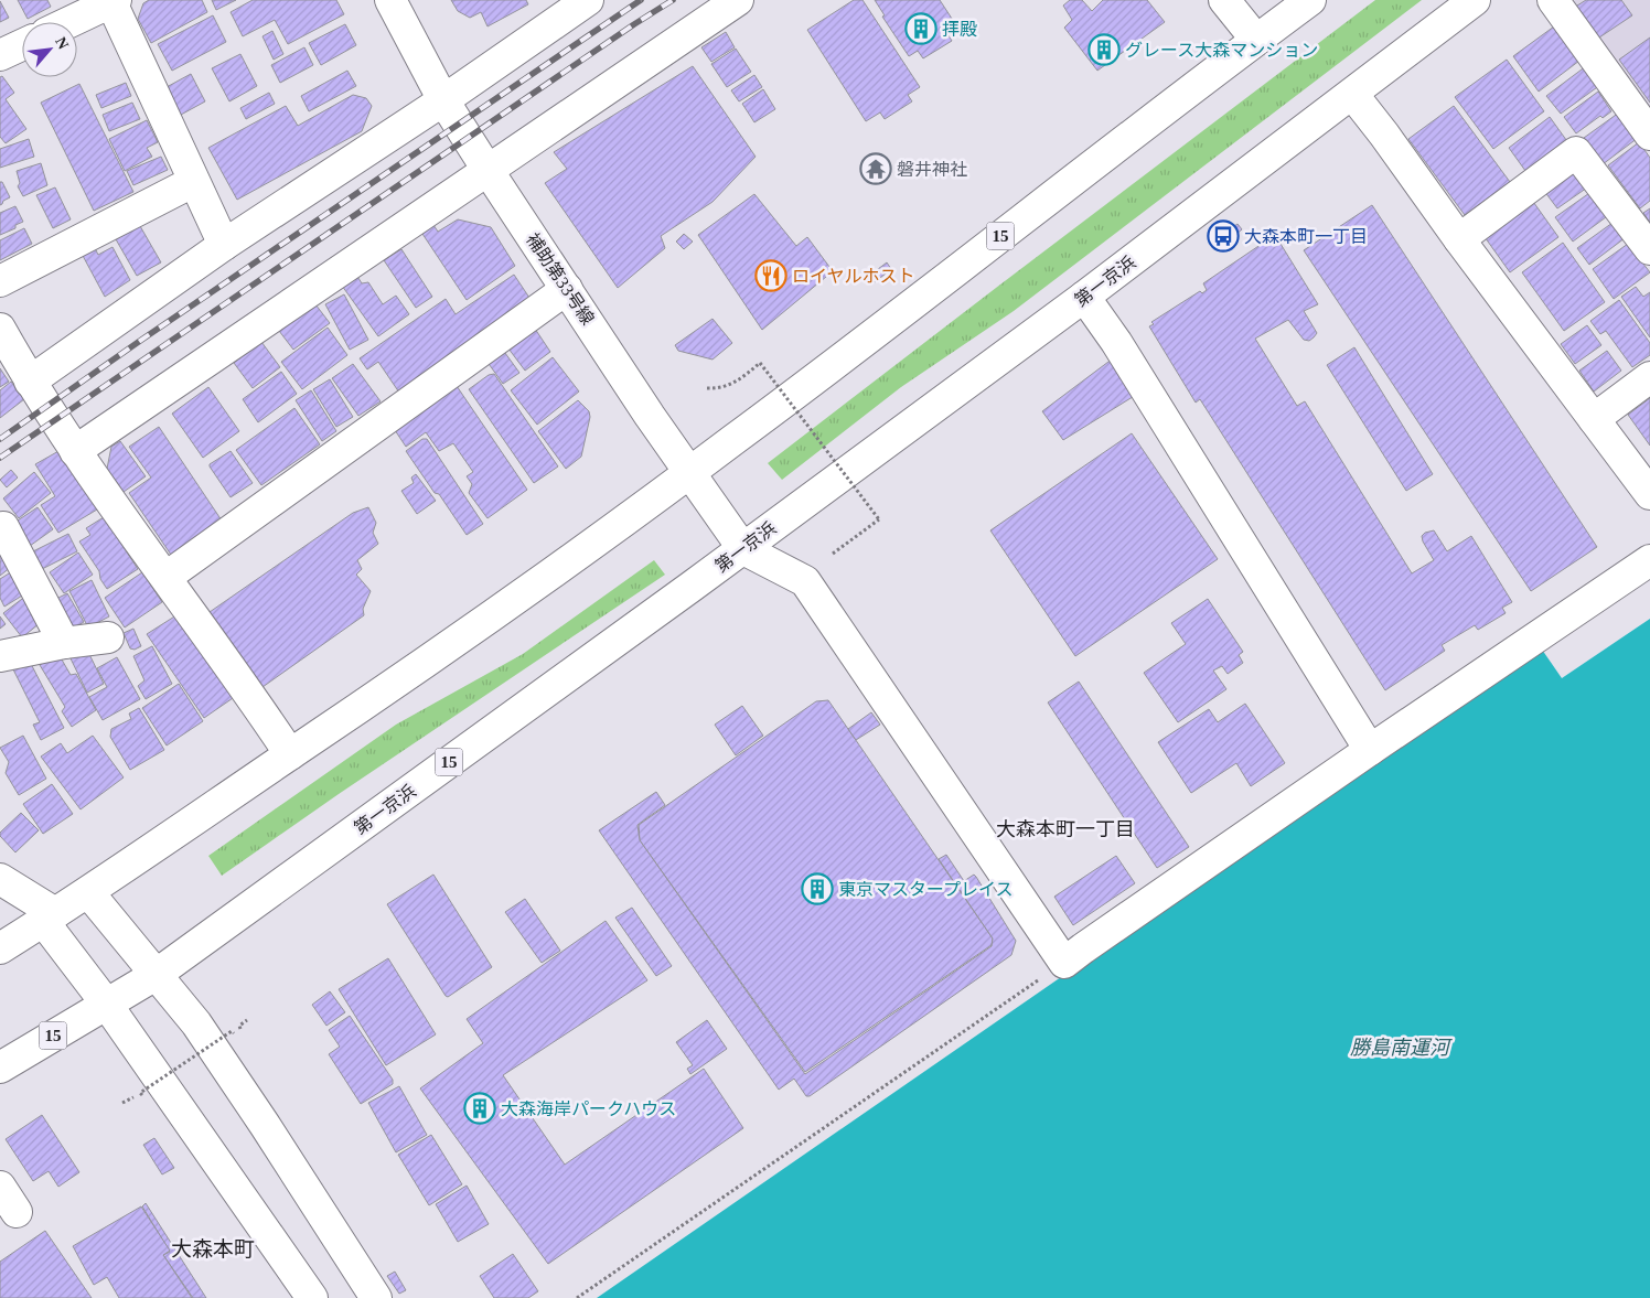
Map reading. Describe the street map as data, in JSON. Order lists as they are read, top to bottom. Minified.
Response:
{"streets":{"main road":["15","補助第33号線","第一京浜"]},"crossings":[["15","補助第33号線"],["補助第33号線","第一京浜"]],"districts":["大森本町一丁目","大森本町"],"water":["勝島南運河"],"places":{"building":["拝殿","グレース大森マンション","東京マスタープレイス","大森海岸パークハウス"],"temple":["磐井神社"],"bus stop":["大森本町一丁目"],"restaurant":["ロイヤルホスト"]},"north":"top right"}
